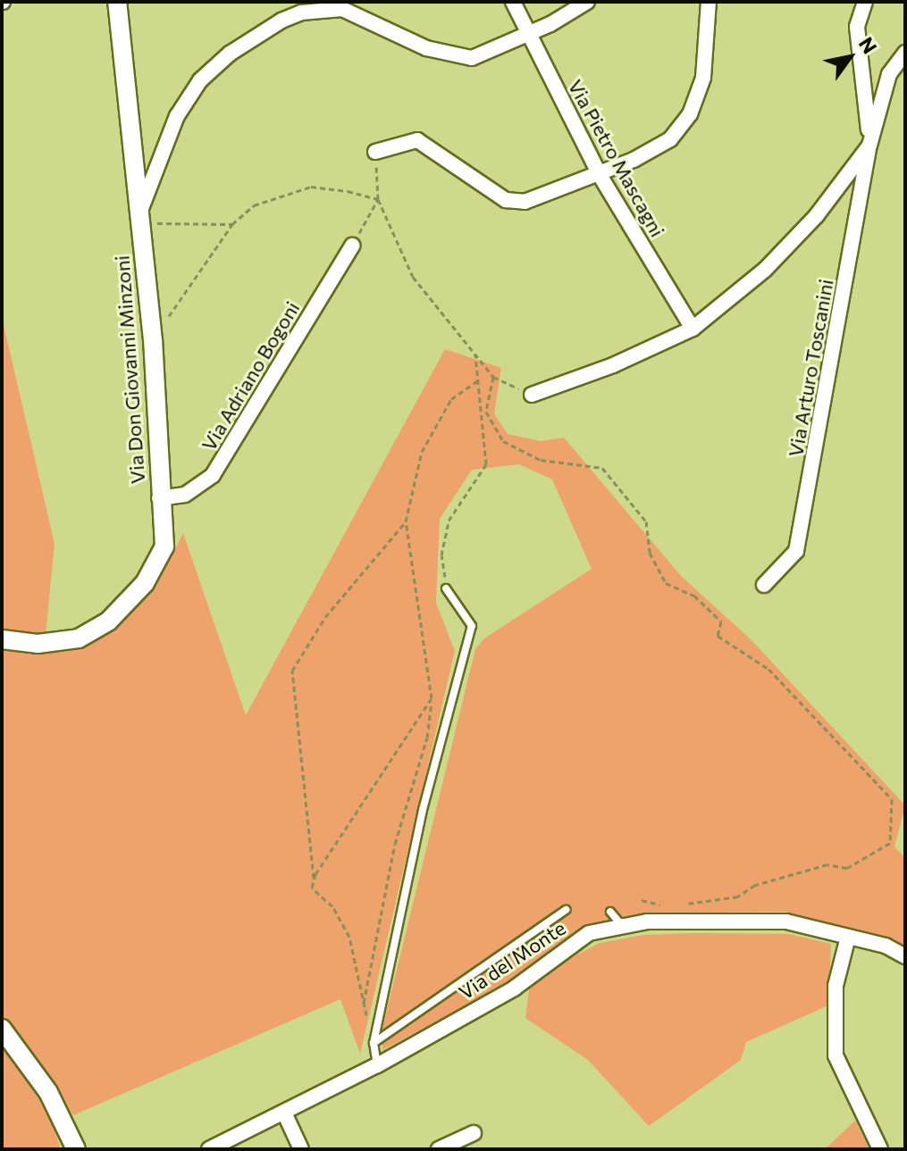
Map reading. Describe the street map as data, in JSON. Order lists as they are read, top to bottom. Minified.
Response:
{"streets":{"street":["Via Pietro Mascagni","Via Arturo Toscanini","Via Don Giovanni Minzoni","Via Adriano Bogoni","Via del Monte"]},"crossings":[["Via Don Giovanni Minzoni","Via Adriano Bogoni"]],"north":"top right"}
